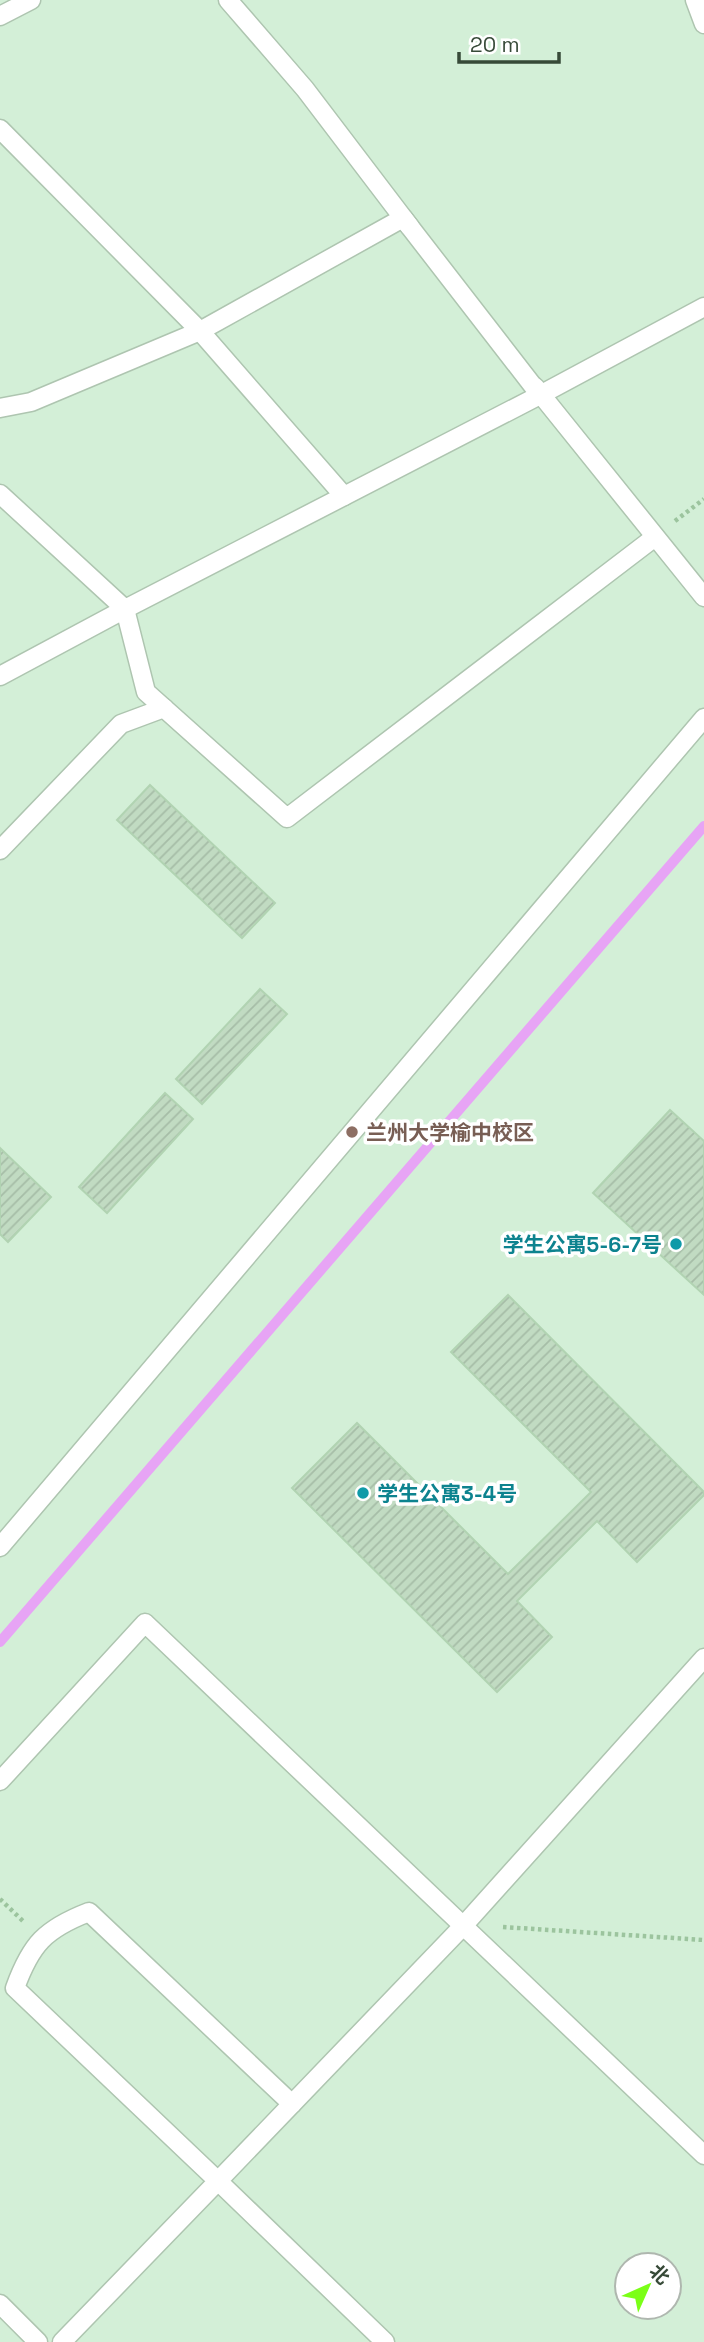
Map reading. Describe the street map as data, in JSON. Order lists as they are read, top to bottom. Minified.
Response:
{"places":["兰州大学榆中校区","学生公寓5-6-7号","学生公寓3-4号"],"scale_bar":"20 m","north":"top right"}
